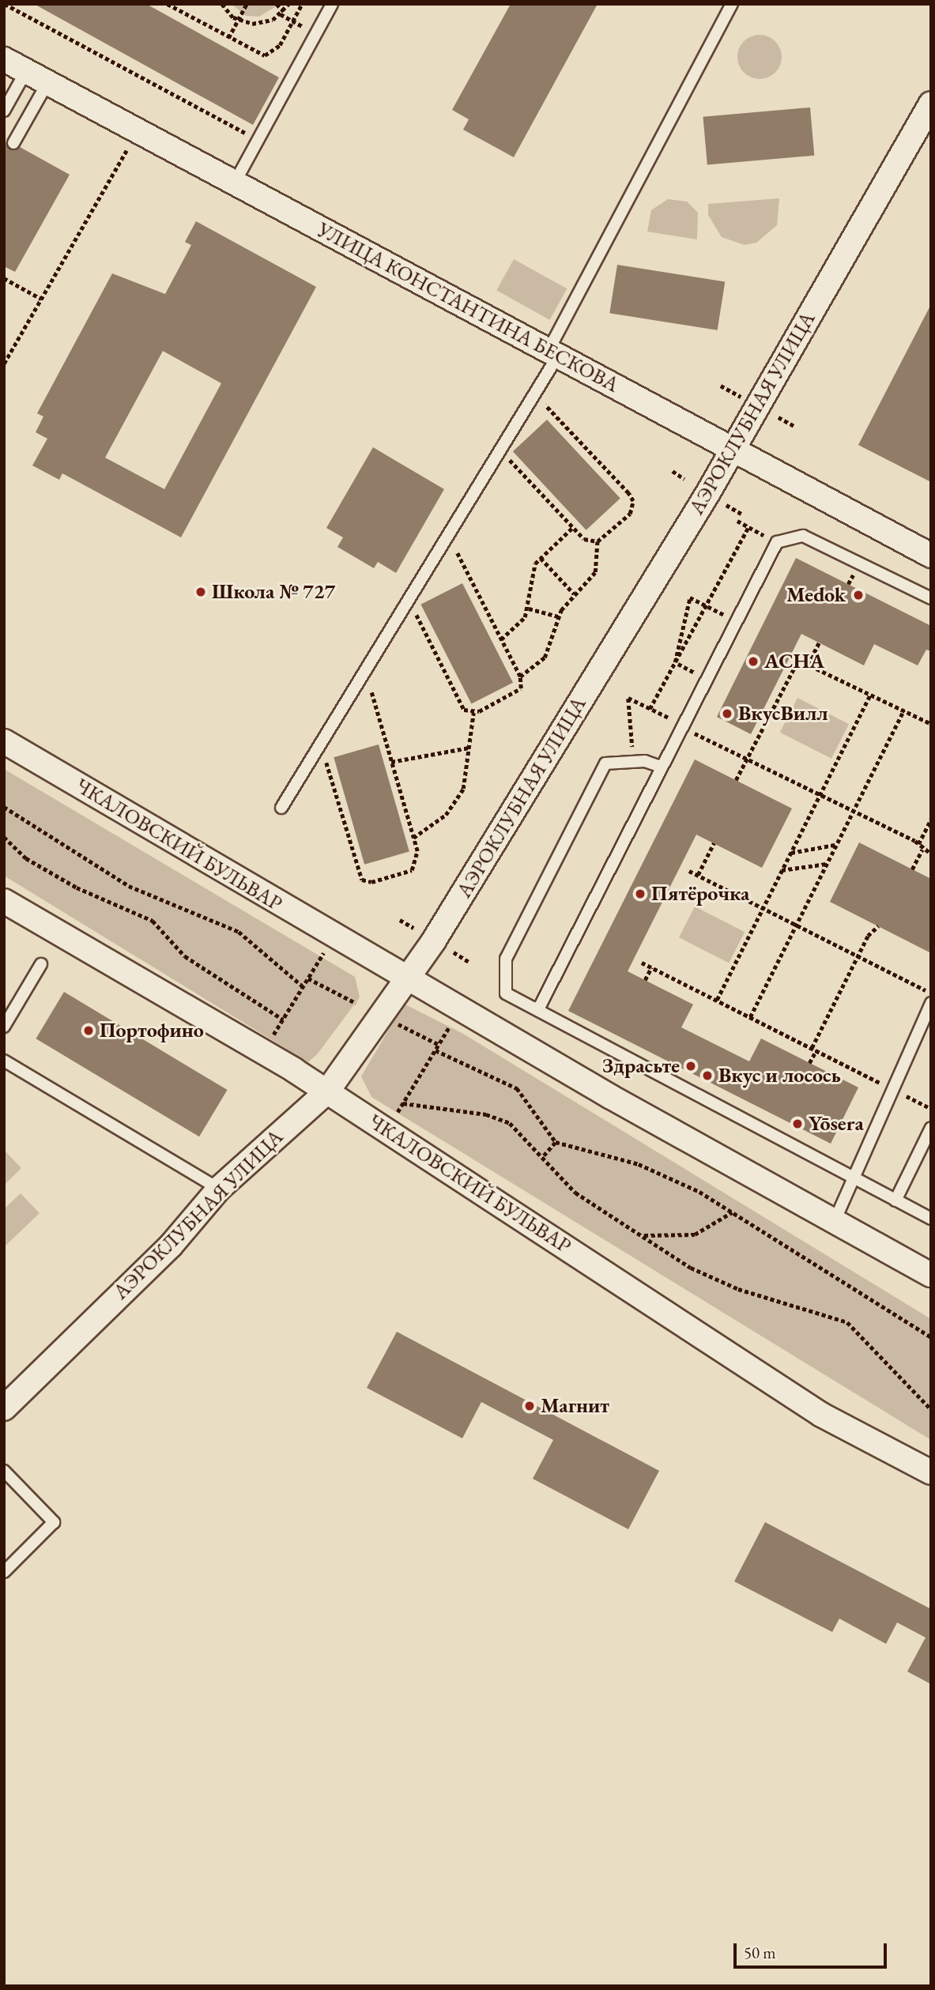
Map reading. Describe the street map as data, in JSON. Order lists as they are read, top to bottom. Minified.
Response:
{"streets":{"street":["УЛИЦА КОНСТАНТИНА БЕСКОВА","АЭРОКЛУБНАЯ УЛИЦА","ЧКАЛОВСКИЙ БУЛЬВАР"]},"crossings":[["УЛИЦА КОНСТАНТИНА БЕСКОВА","АЭРОКЛУБНАЯ УЛИЦА"],["АЭРОКЛУБНАЯ УЛИЦА","ЧКАЛОВСКИЙ БУЛЬВАР"]],"places":["Школа № 727","Medok","АСНА","ВкусВилл","Пятёрочка","Портофино","Здрасьте","Вкус и лосось","Yōsera","Магнит"],"scale_bar":"50 m"}
